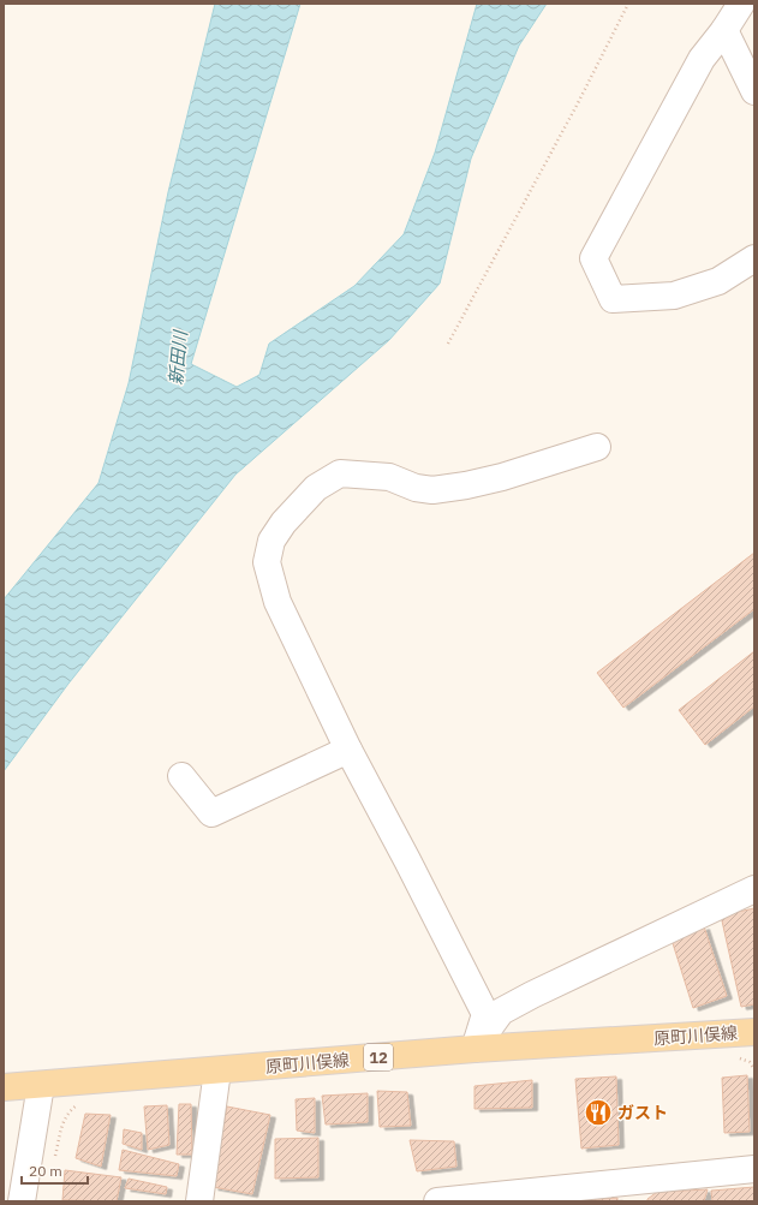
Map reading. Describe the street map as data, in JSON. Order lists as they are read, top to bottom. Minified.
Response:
{"streets":{"main road":["原町川俣線","12"]},"water":["新田川"],"places":{"restaurant":["ガスト"]},"scale_bar":"20 m"}
